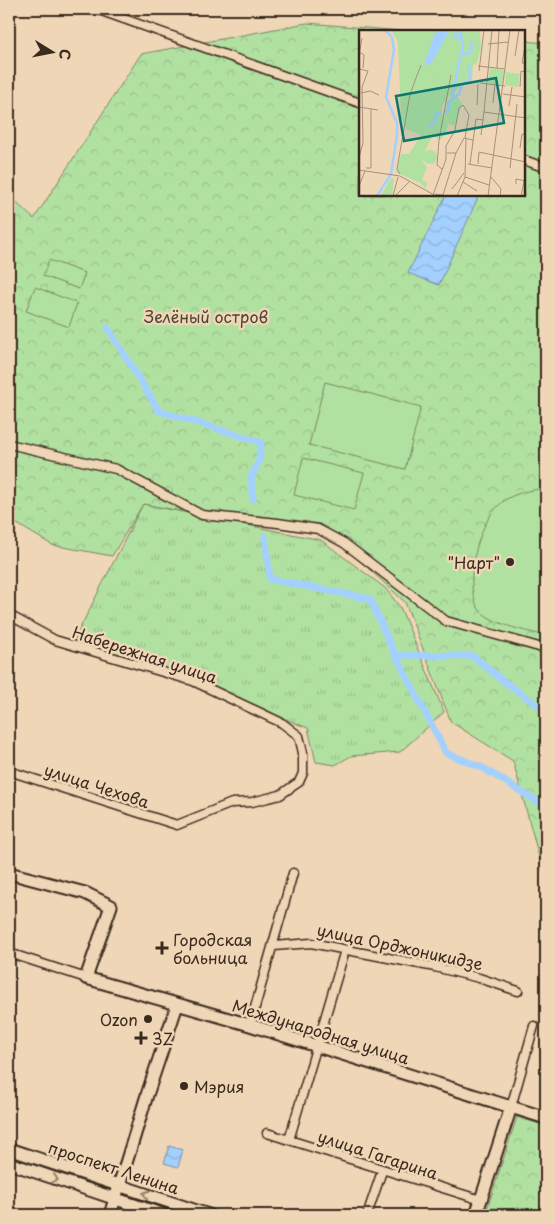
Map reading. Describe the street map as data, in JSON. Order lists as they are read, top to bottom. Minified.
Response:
{"streets":{"main road":["Международная улица","проспект Ленина"],"street":["Набережная улица","улица Чехова","улица Орджоникидзе","улица Гагарина"]},"crossings":[["Набережная улица","улица Чехова"]],"parks":["Зелёный остров"],"places":{"other":["\"Нарт\"","Ozon","Мэрия"],"health":["Городская больница","3Z"]},"north":"right"}
